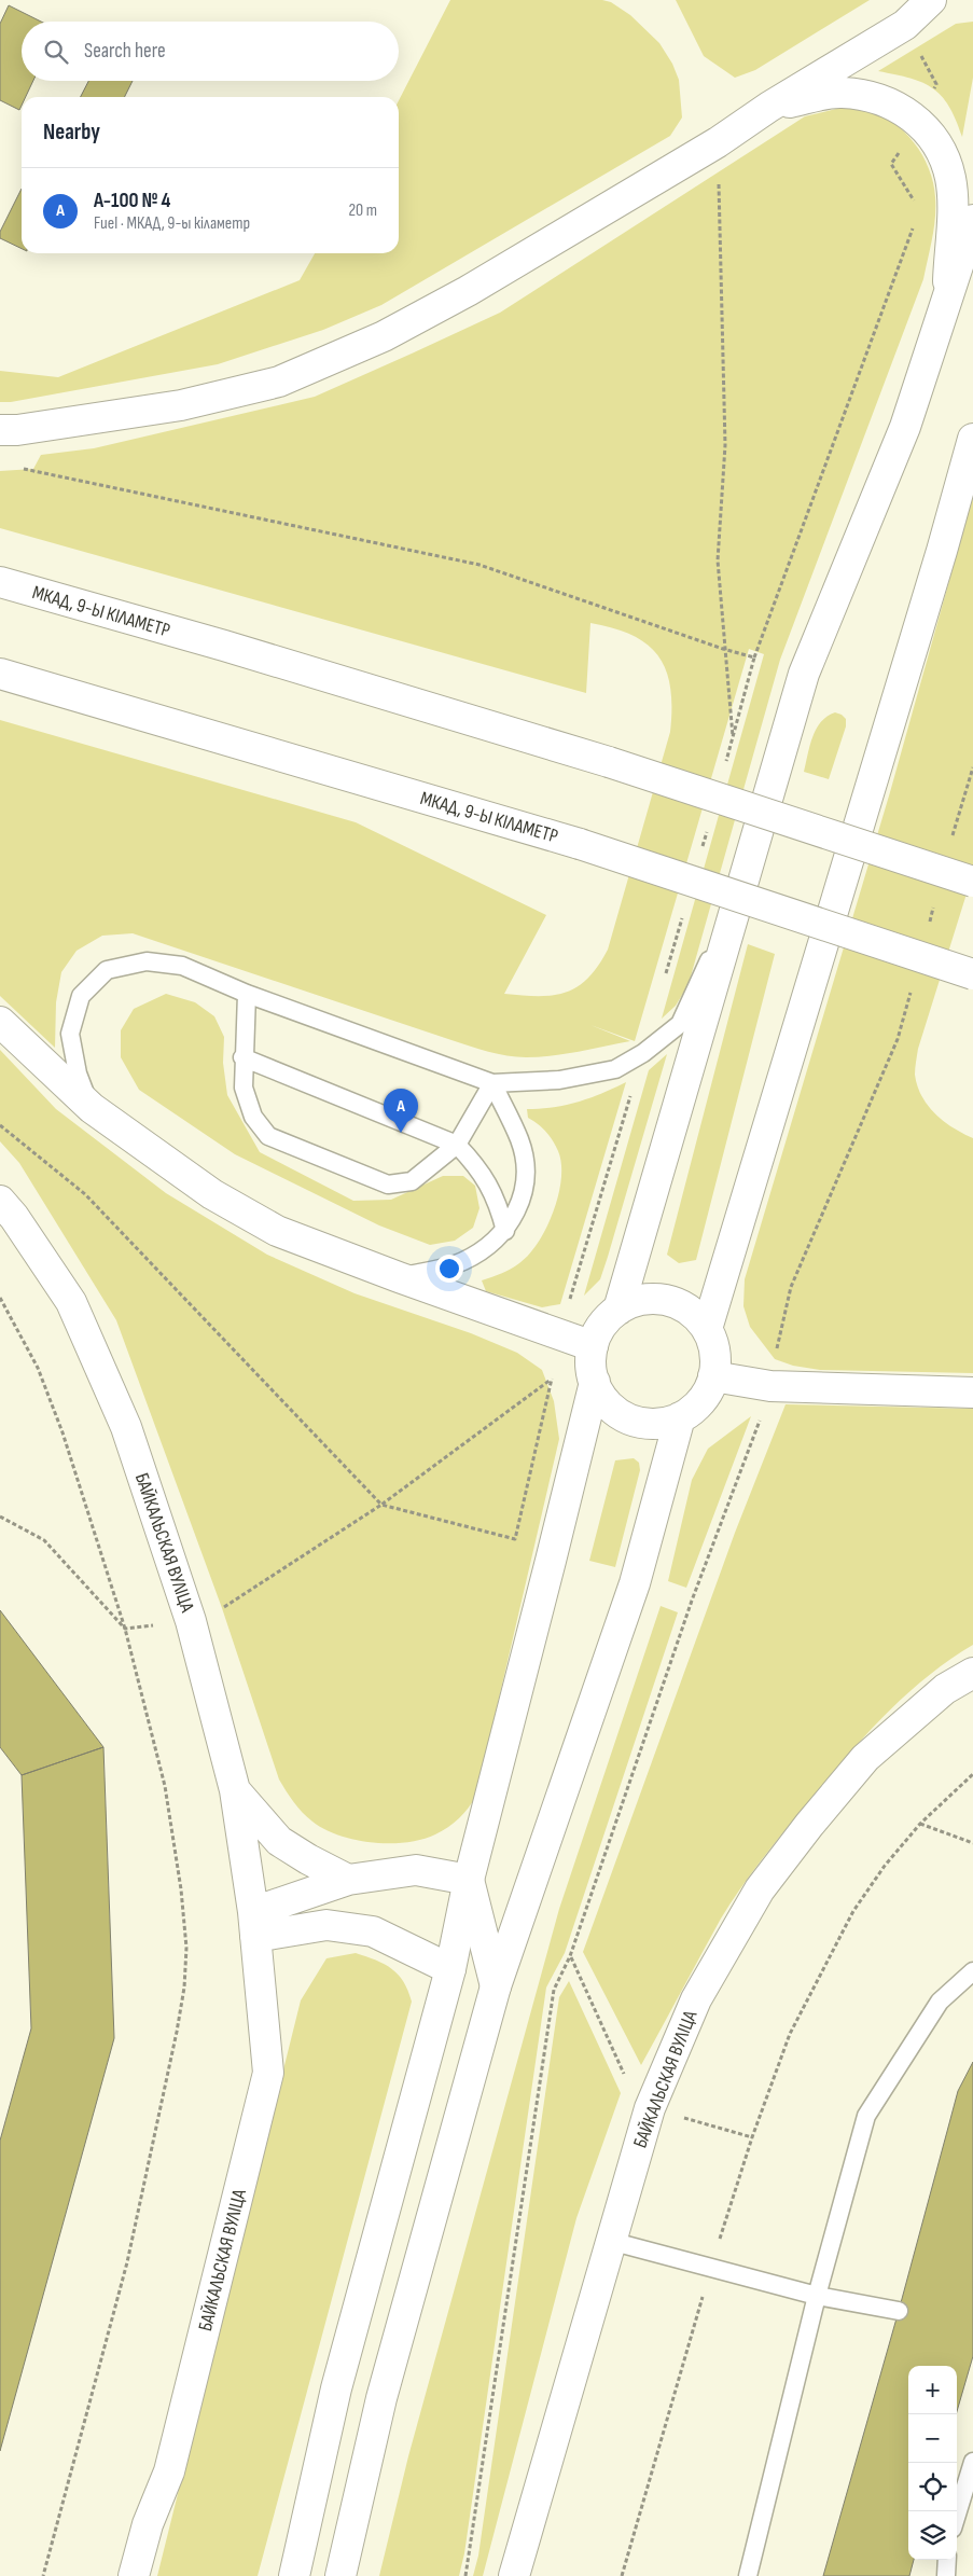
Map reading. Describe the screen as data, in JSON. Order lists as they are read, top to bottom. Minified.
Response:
{"streets":{"main road":["МКАД, 9-Ы КІЛАМЕТР","БАЙКАЛЬСКАЯ ВУЛІЦА"]},"page":{"search":"Search here","heading":"Nearby","list":[{"mark":"A","name":"А-100 № 4","note":"Fuel · МКАД, 9-ы кіламетр","value":"20 m"}],"pins":"A","map_buttons":["+","−"]}}
